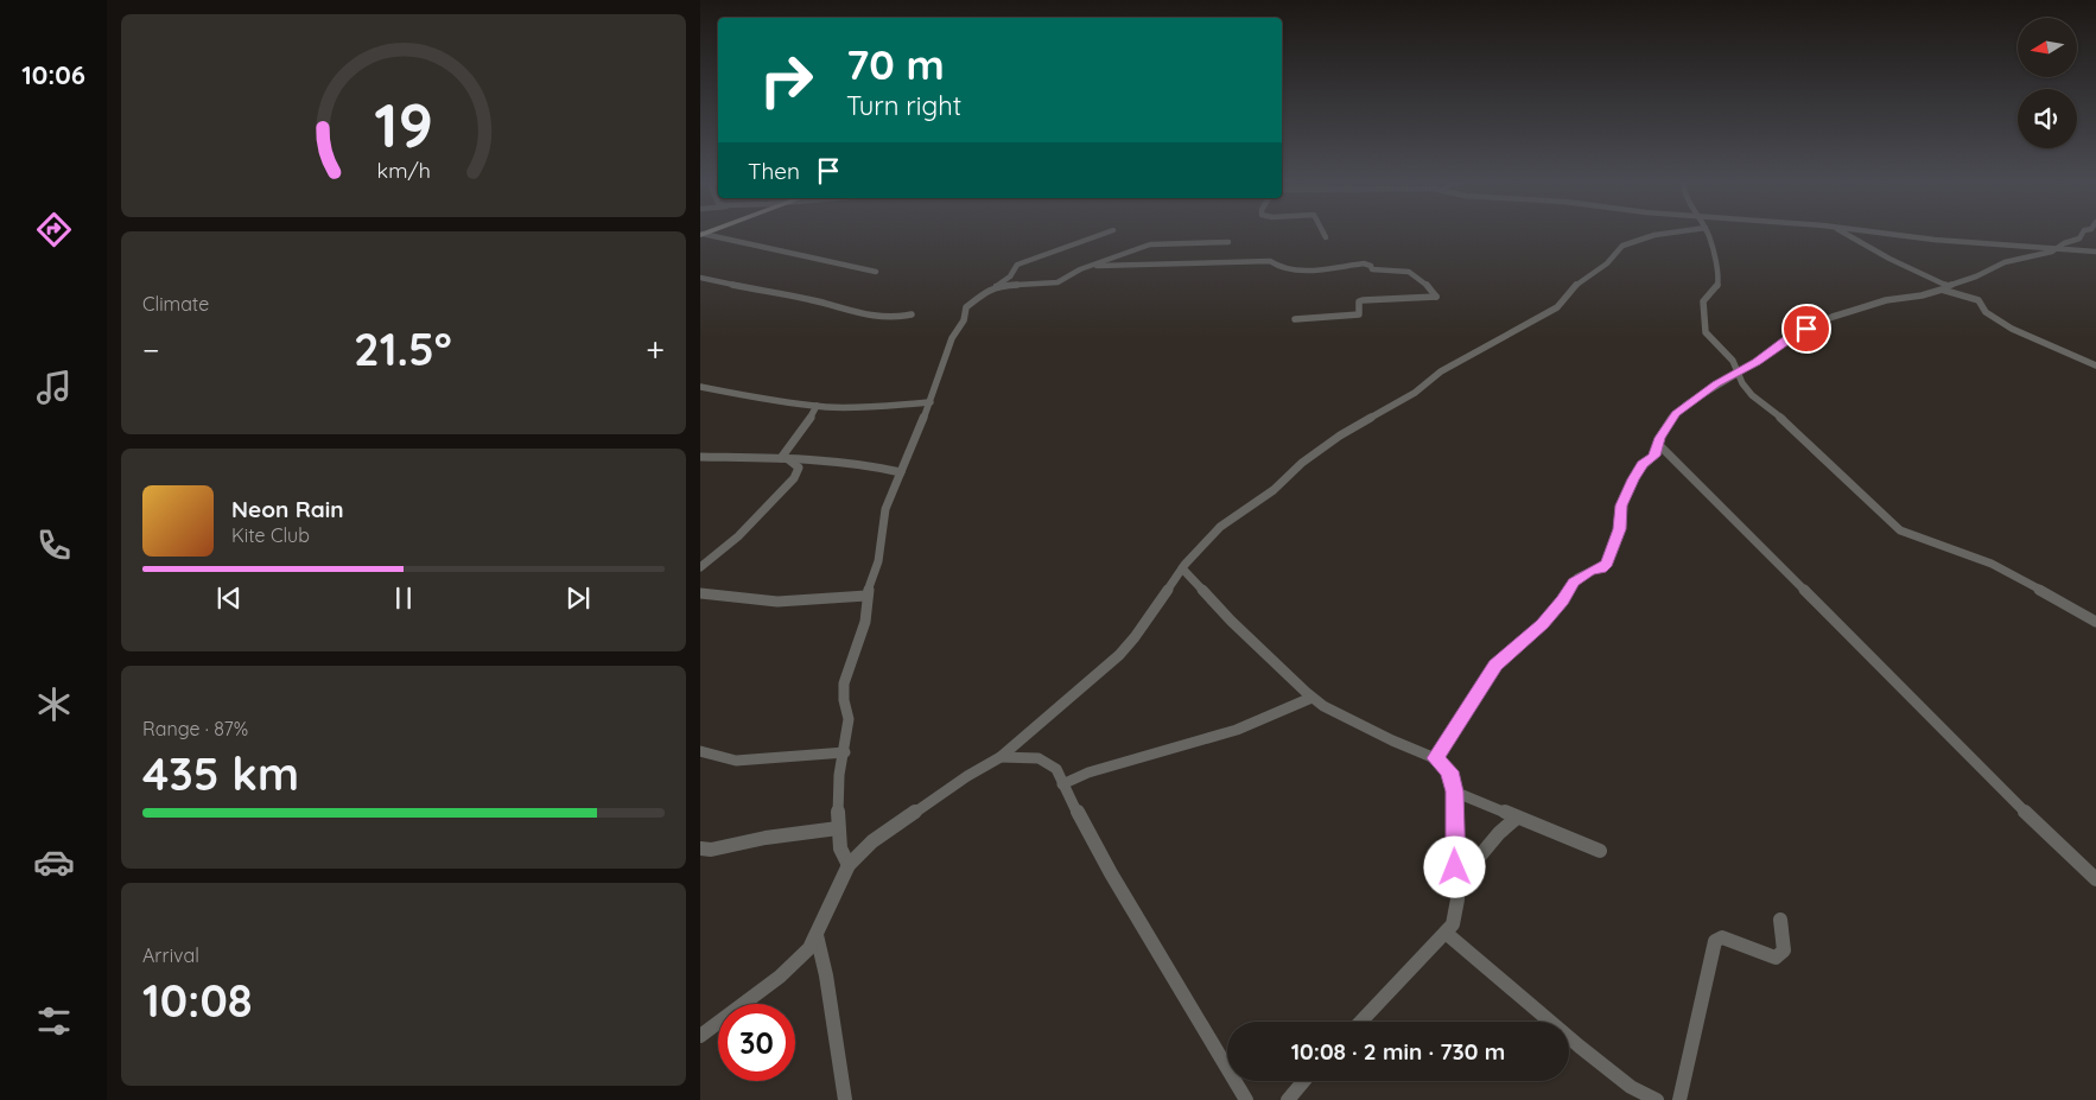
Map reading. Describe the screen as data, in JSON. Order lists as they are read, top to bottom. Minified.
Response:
{"north":"left","page":{"tabs":"10:06","turn":["70 m","Turn right"],"then":"Then","tile":["Climate",["Range · 87%","435 km"],["Arrival","10:08"]],"heat":["−","21.5°","+"],"song":["Neon Rain","Kite Club"],"limit":"30","trip":"10:08 · 2 min · 730 m","gauge":["19","km/h"]}}
